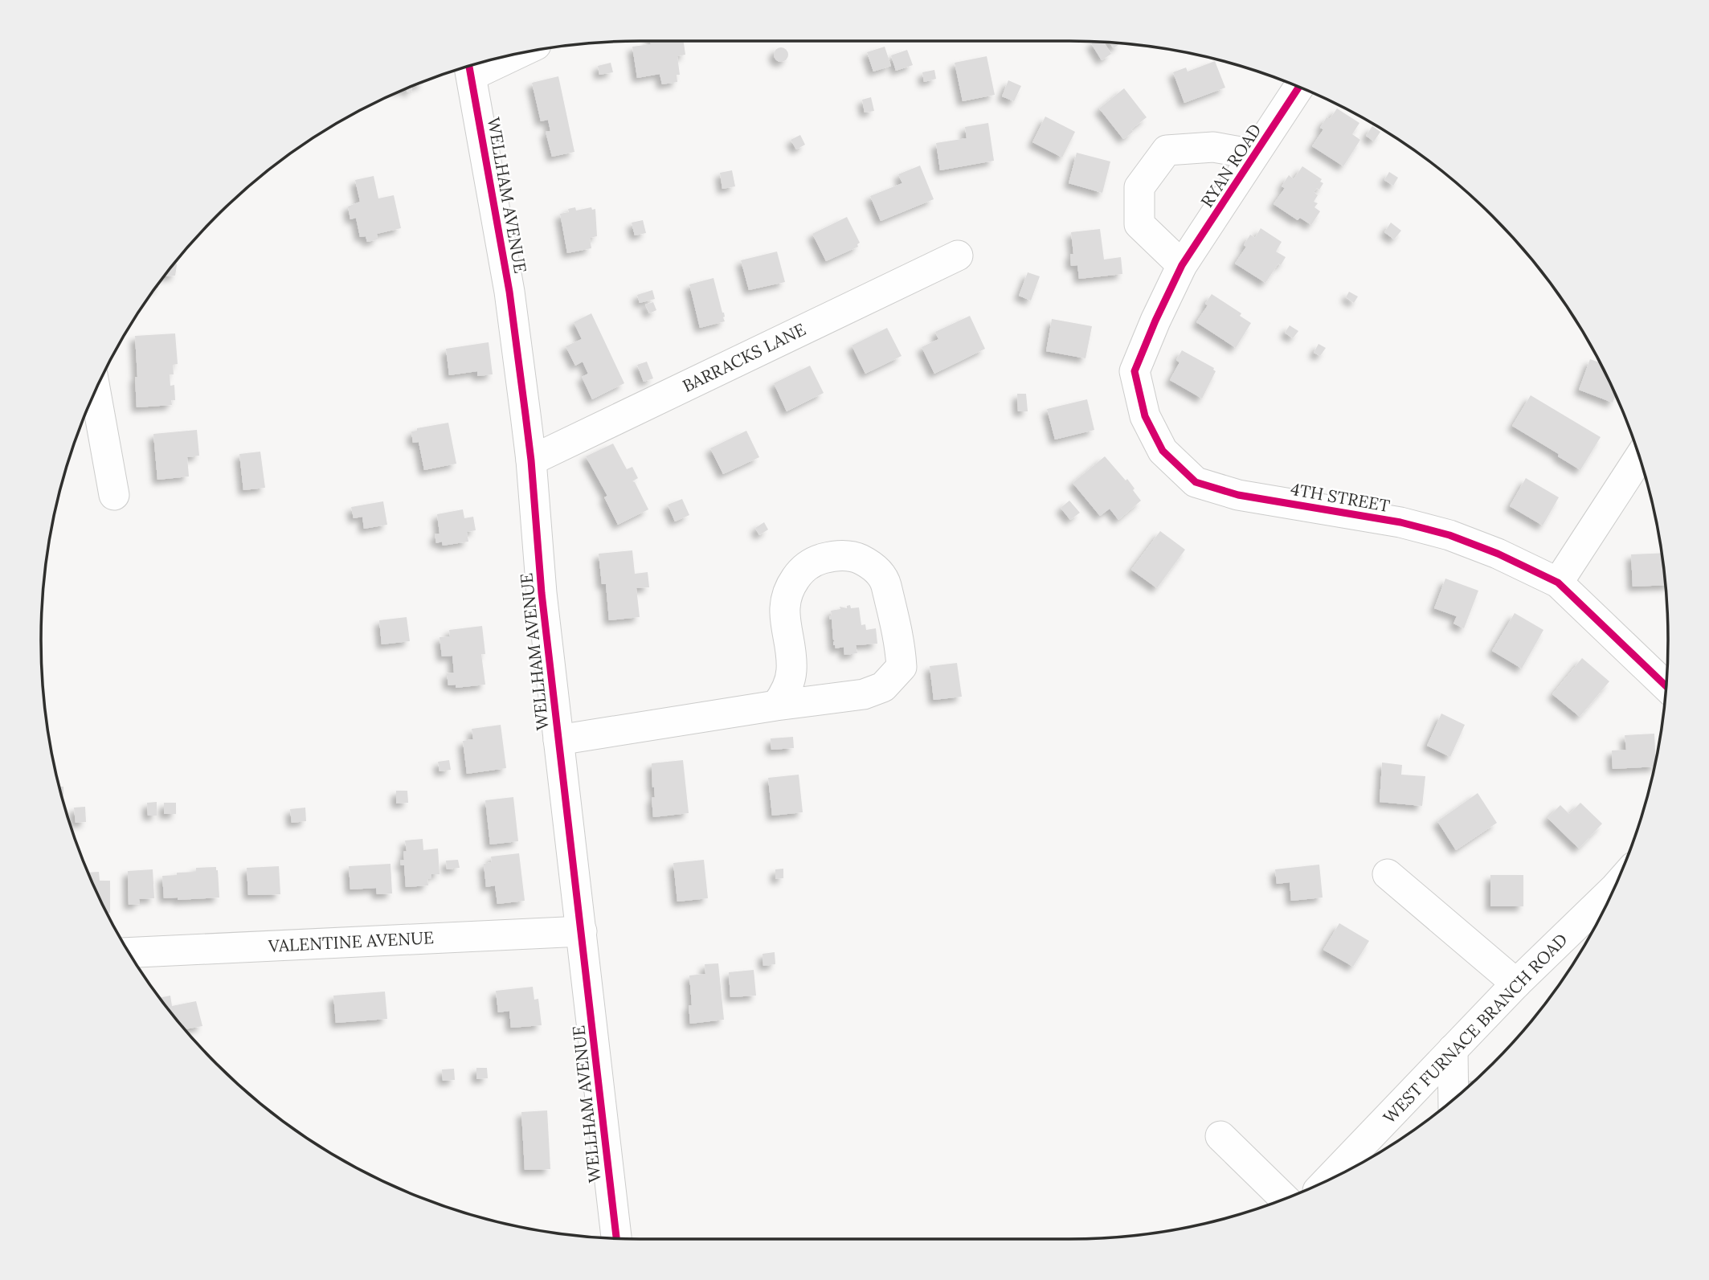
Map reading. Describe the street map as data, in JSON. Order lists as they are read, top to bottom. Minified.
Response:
{"streets":{"street":["RYAN ROAD","WELLHAM AVENUE","BARRACKS LANE","4TH STREET","VALENTINE AVENUE","WEST FURNACE BRANCH ROAD"]},"crossings":[["RYAN ROAD","4TH STREET"],["WELLHAM AVENUE","BARRACKS LANE"],["WELLHAM AVENUE","VALENTINE AVENUE"]]}
